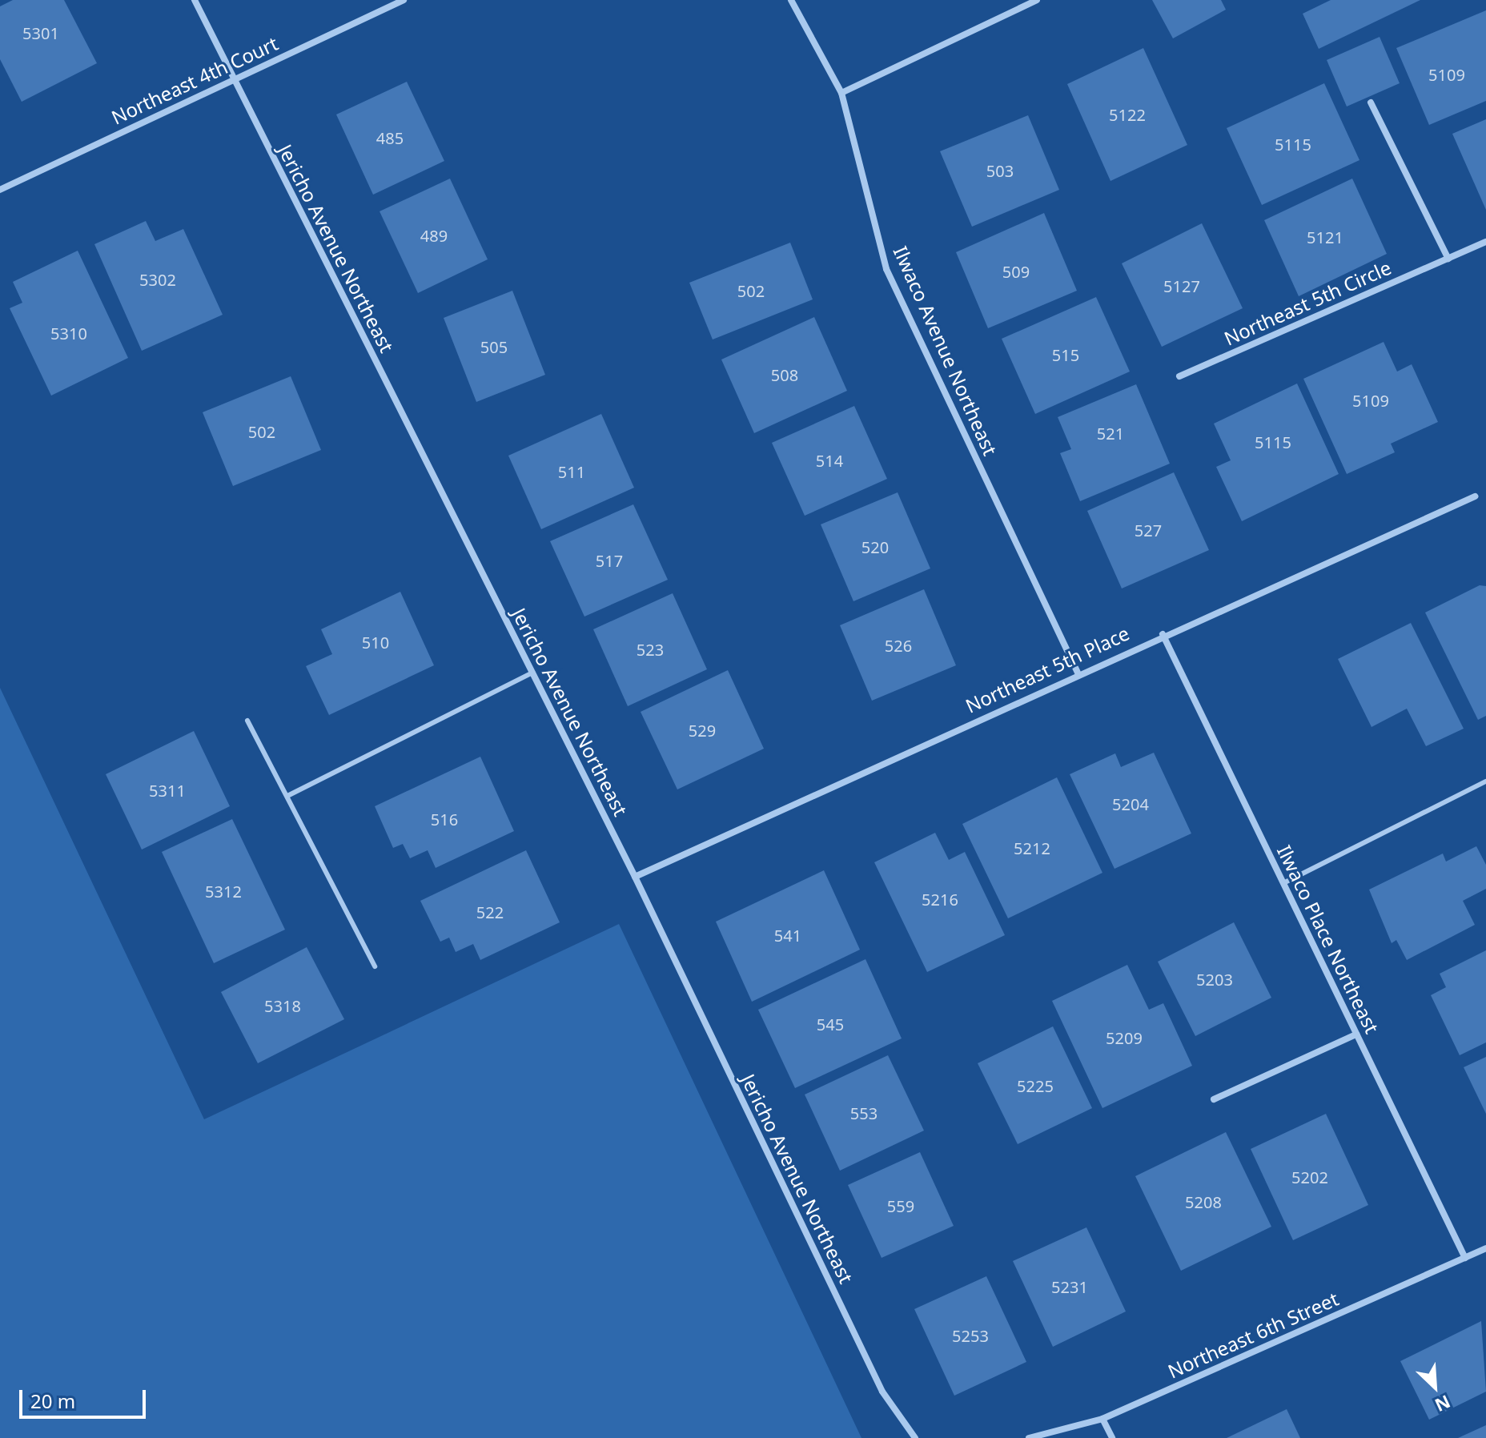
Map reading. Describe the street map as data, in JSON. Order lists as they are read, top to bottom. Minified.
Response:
{"streets":{"street":["Northeast 4th Court","Jericho Avenue Northeast","Northeast 5th Circle","Ilwaco Avenue Northeast","Northeast 5th Place","Ilwaco Place Northeast","Northeast 6th Street"]},"crossings":[["Northeast 4th Court","Jericho Avenue Northeast"],["Jericho Avenue Northeast","Northeast 5th Place"],["Ilwaco Avenue Northeast","Northeast 5th Place"],["Northeast 5th Place","Ilwaco Place Northeast"],["Ilwaco Place Northeast","Northeast 6th Street"]],"house_numbers":["5301","5109","5122","485","5115","503","489","5121","509","5302","5127","502","5310","505","515","508","5109","502","521","5115","514","511","527","520","517","510","526","523","529","5311","5204","516","5212","5312","5216","522","541","5203","5318","545","5209","5225","553","5202","5208","559","5231","5253"],"scale_bar":"20 m","north":"bottom right"}
